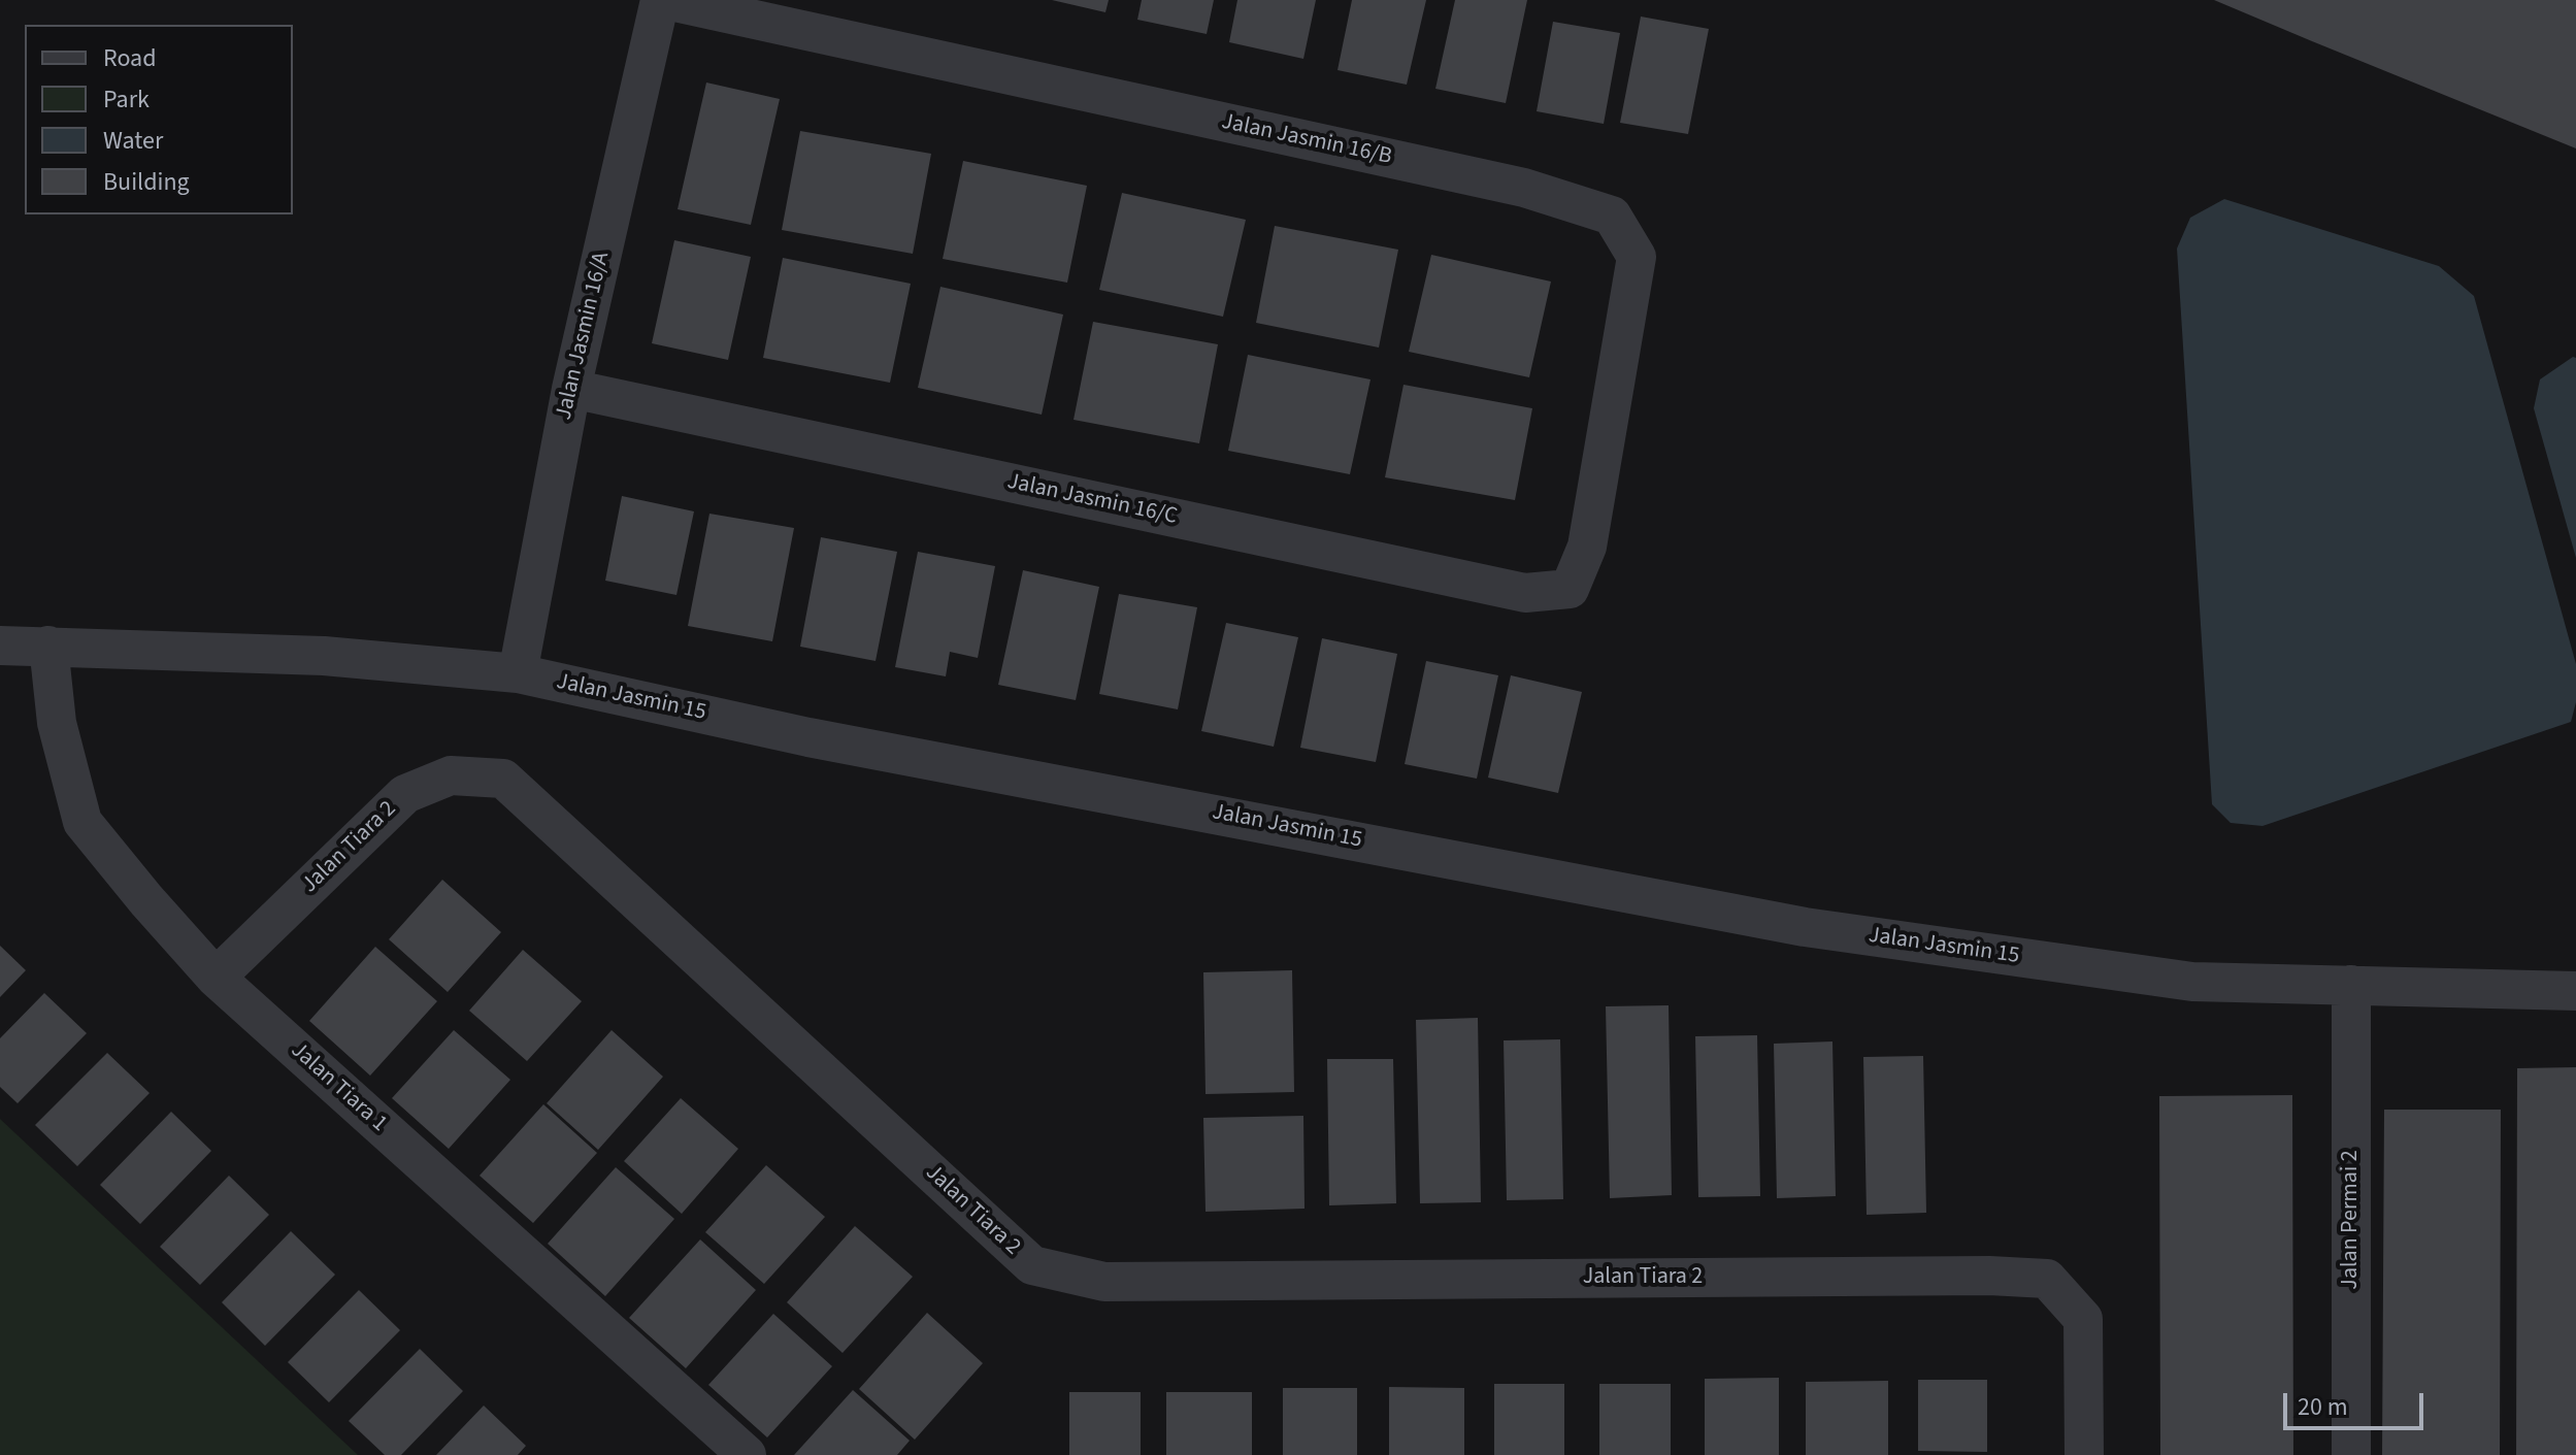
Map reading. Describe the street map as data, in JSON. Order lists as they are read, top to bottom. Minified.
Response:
{"streets":{"street":["Jalan Jasmin 16/B","Jalan Jasmin 16/A","Jalan Jasmin 16/C","Jalan Jasmin 15","Jalan Tiara 2","Jalan Tiara 1","Jalan Permai 2"]},"crossings":[["Jalan Jasmin 16/B","Jalan Jasmin 16/A"],["Jalan Jasmin 16/B","Jalan Jasmin 16/C"],["Jalan Jasmin 16/A","Jalan Jasmin 16/C"],["Jalan Jasmin 16/A","Jalan Jasmin 15"],["Jalan Jasmin 15","Jalan Tiara 1"],["Jalan Jasmin 15","Jalan Permai 2"],["Jalan Tiara 2","Jalan Tiara 1"]],"legend":["Road","Park","Water","Building"],"scale_bar":"20 m"}
